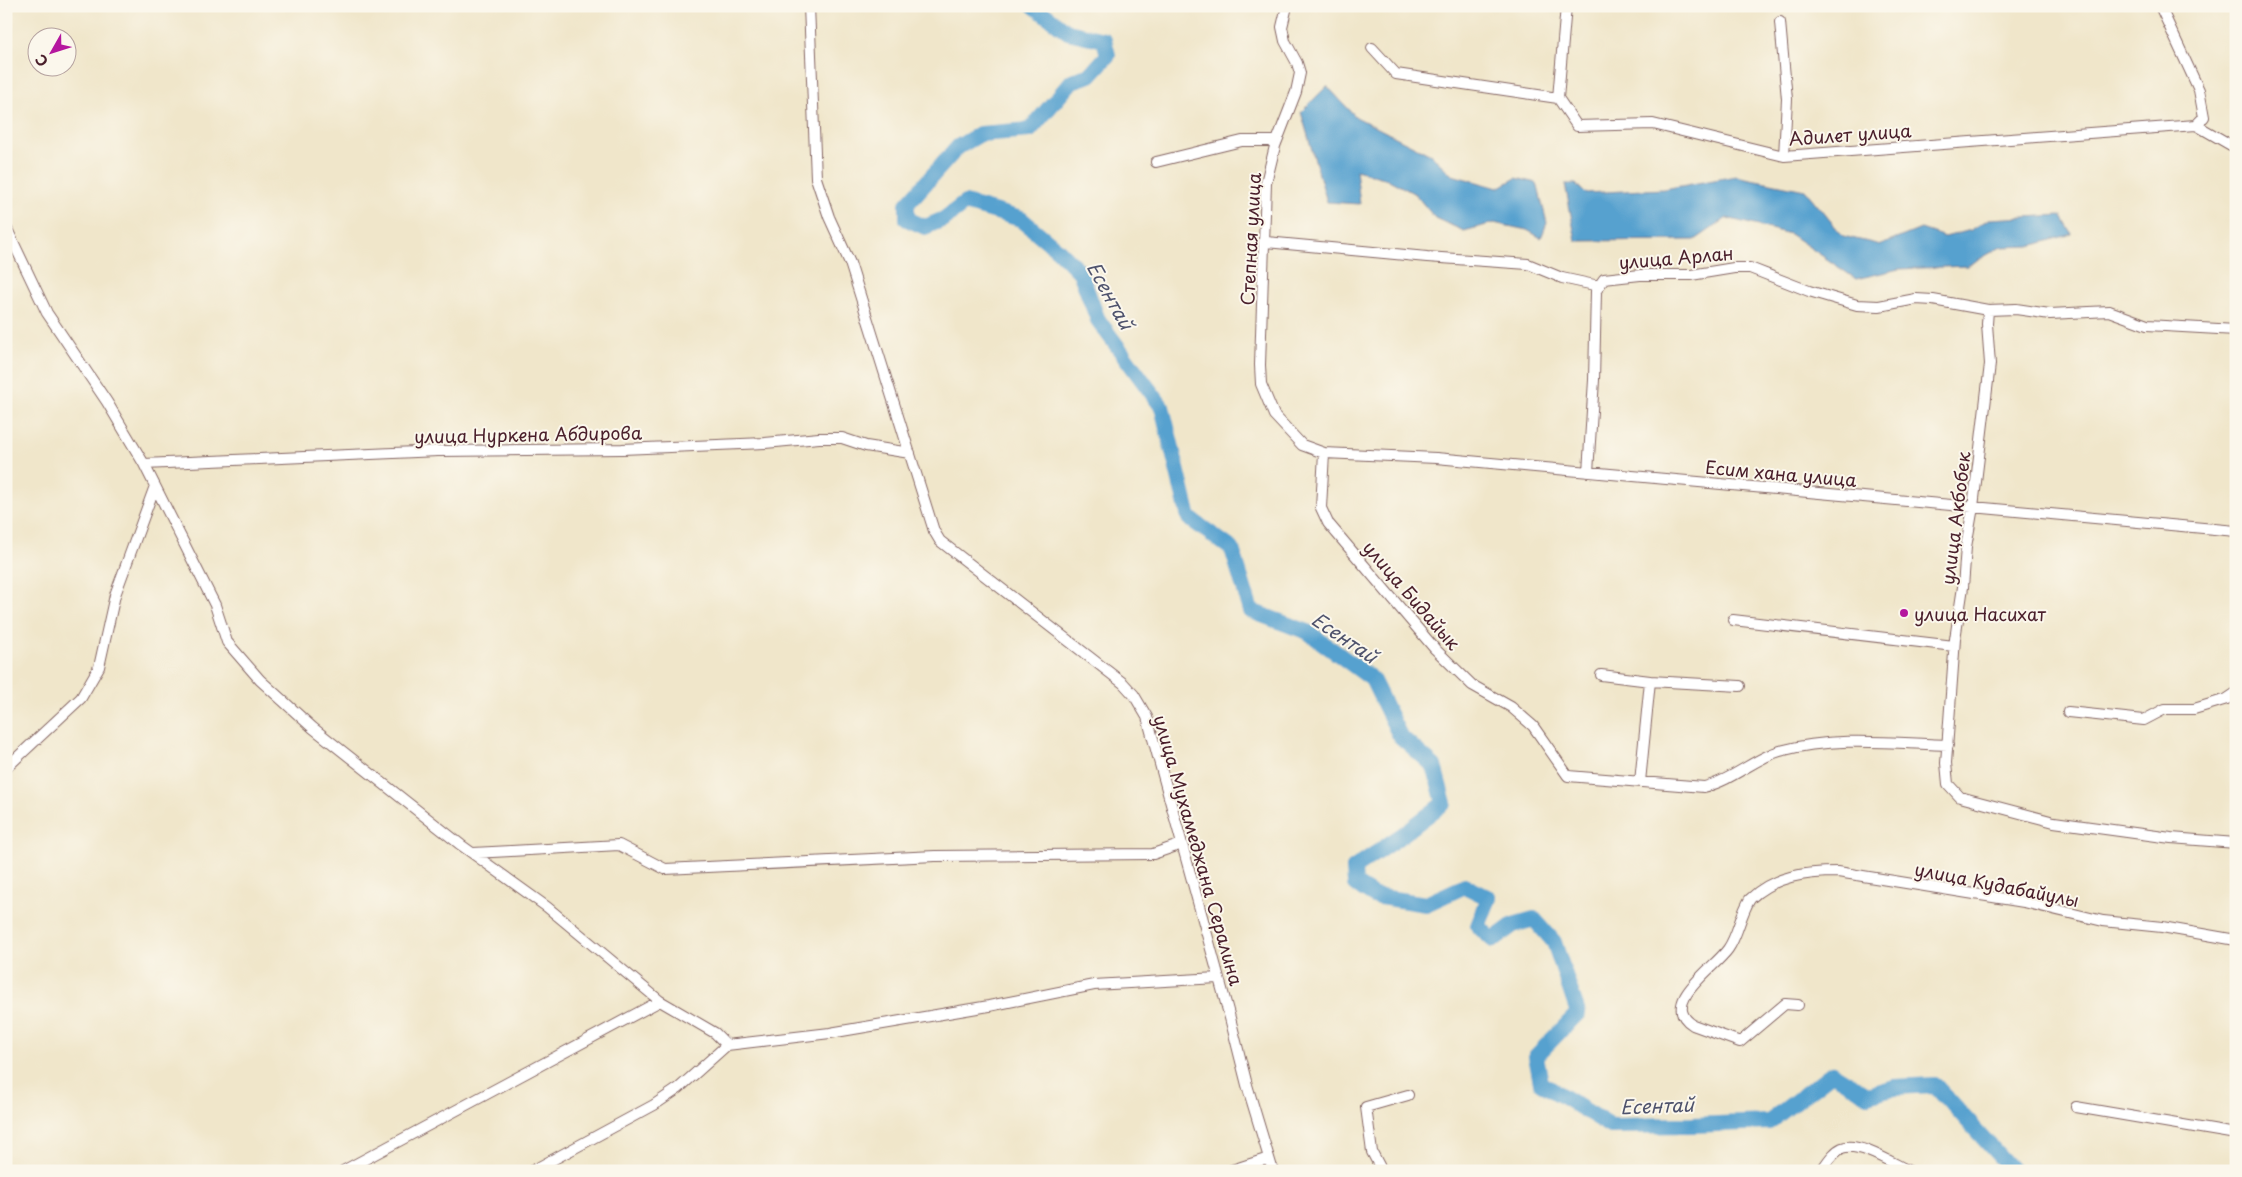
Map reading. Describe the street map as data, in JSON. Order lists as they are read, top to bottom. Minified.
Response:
{"streets":{"street":["Адилет улица","Степная улица","улица Арлан","улица Нуркена Абдирова","Есим хана улица","улица Акбобек","улица Бидайык","улица Мухамеджана Сералина","улица Кудабайулы"]},"crossings":[["Степная улица","улица Арлан"],["Степная улица","Есим хана улица"],["Степная улица","улица Бидайык"],["улица Арлан","улица Акбобек"],["улица Нуркена Абдирова","улица Мухамеджана Сералина"],["Есим хана улица","улица Акбобек"],["Есим хана улица","улица Бидайык"]],"water":["Есентай"],"places":["улица Насихат"],"north":"bottom left"}
